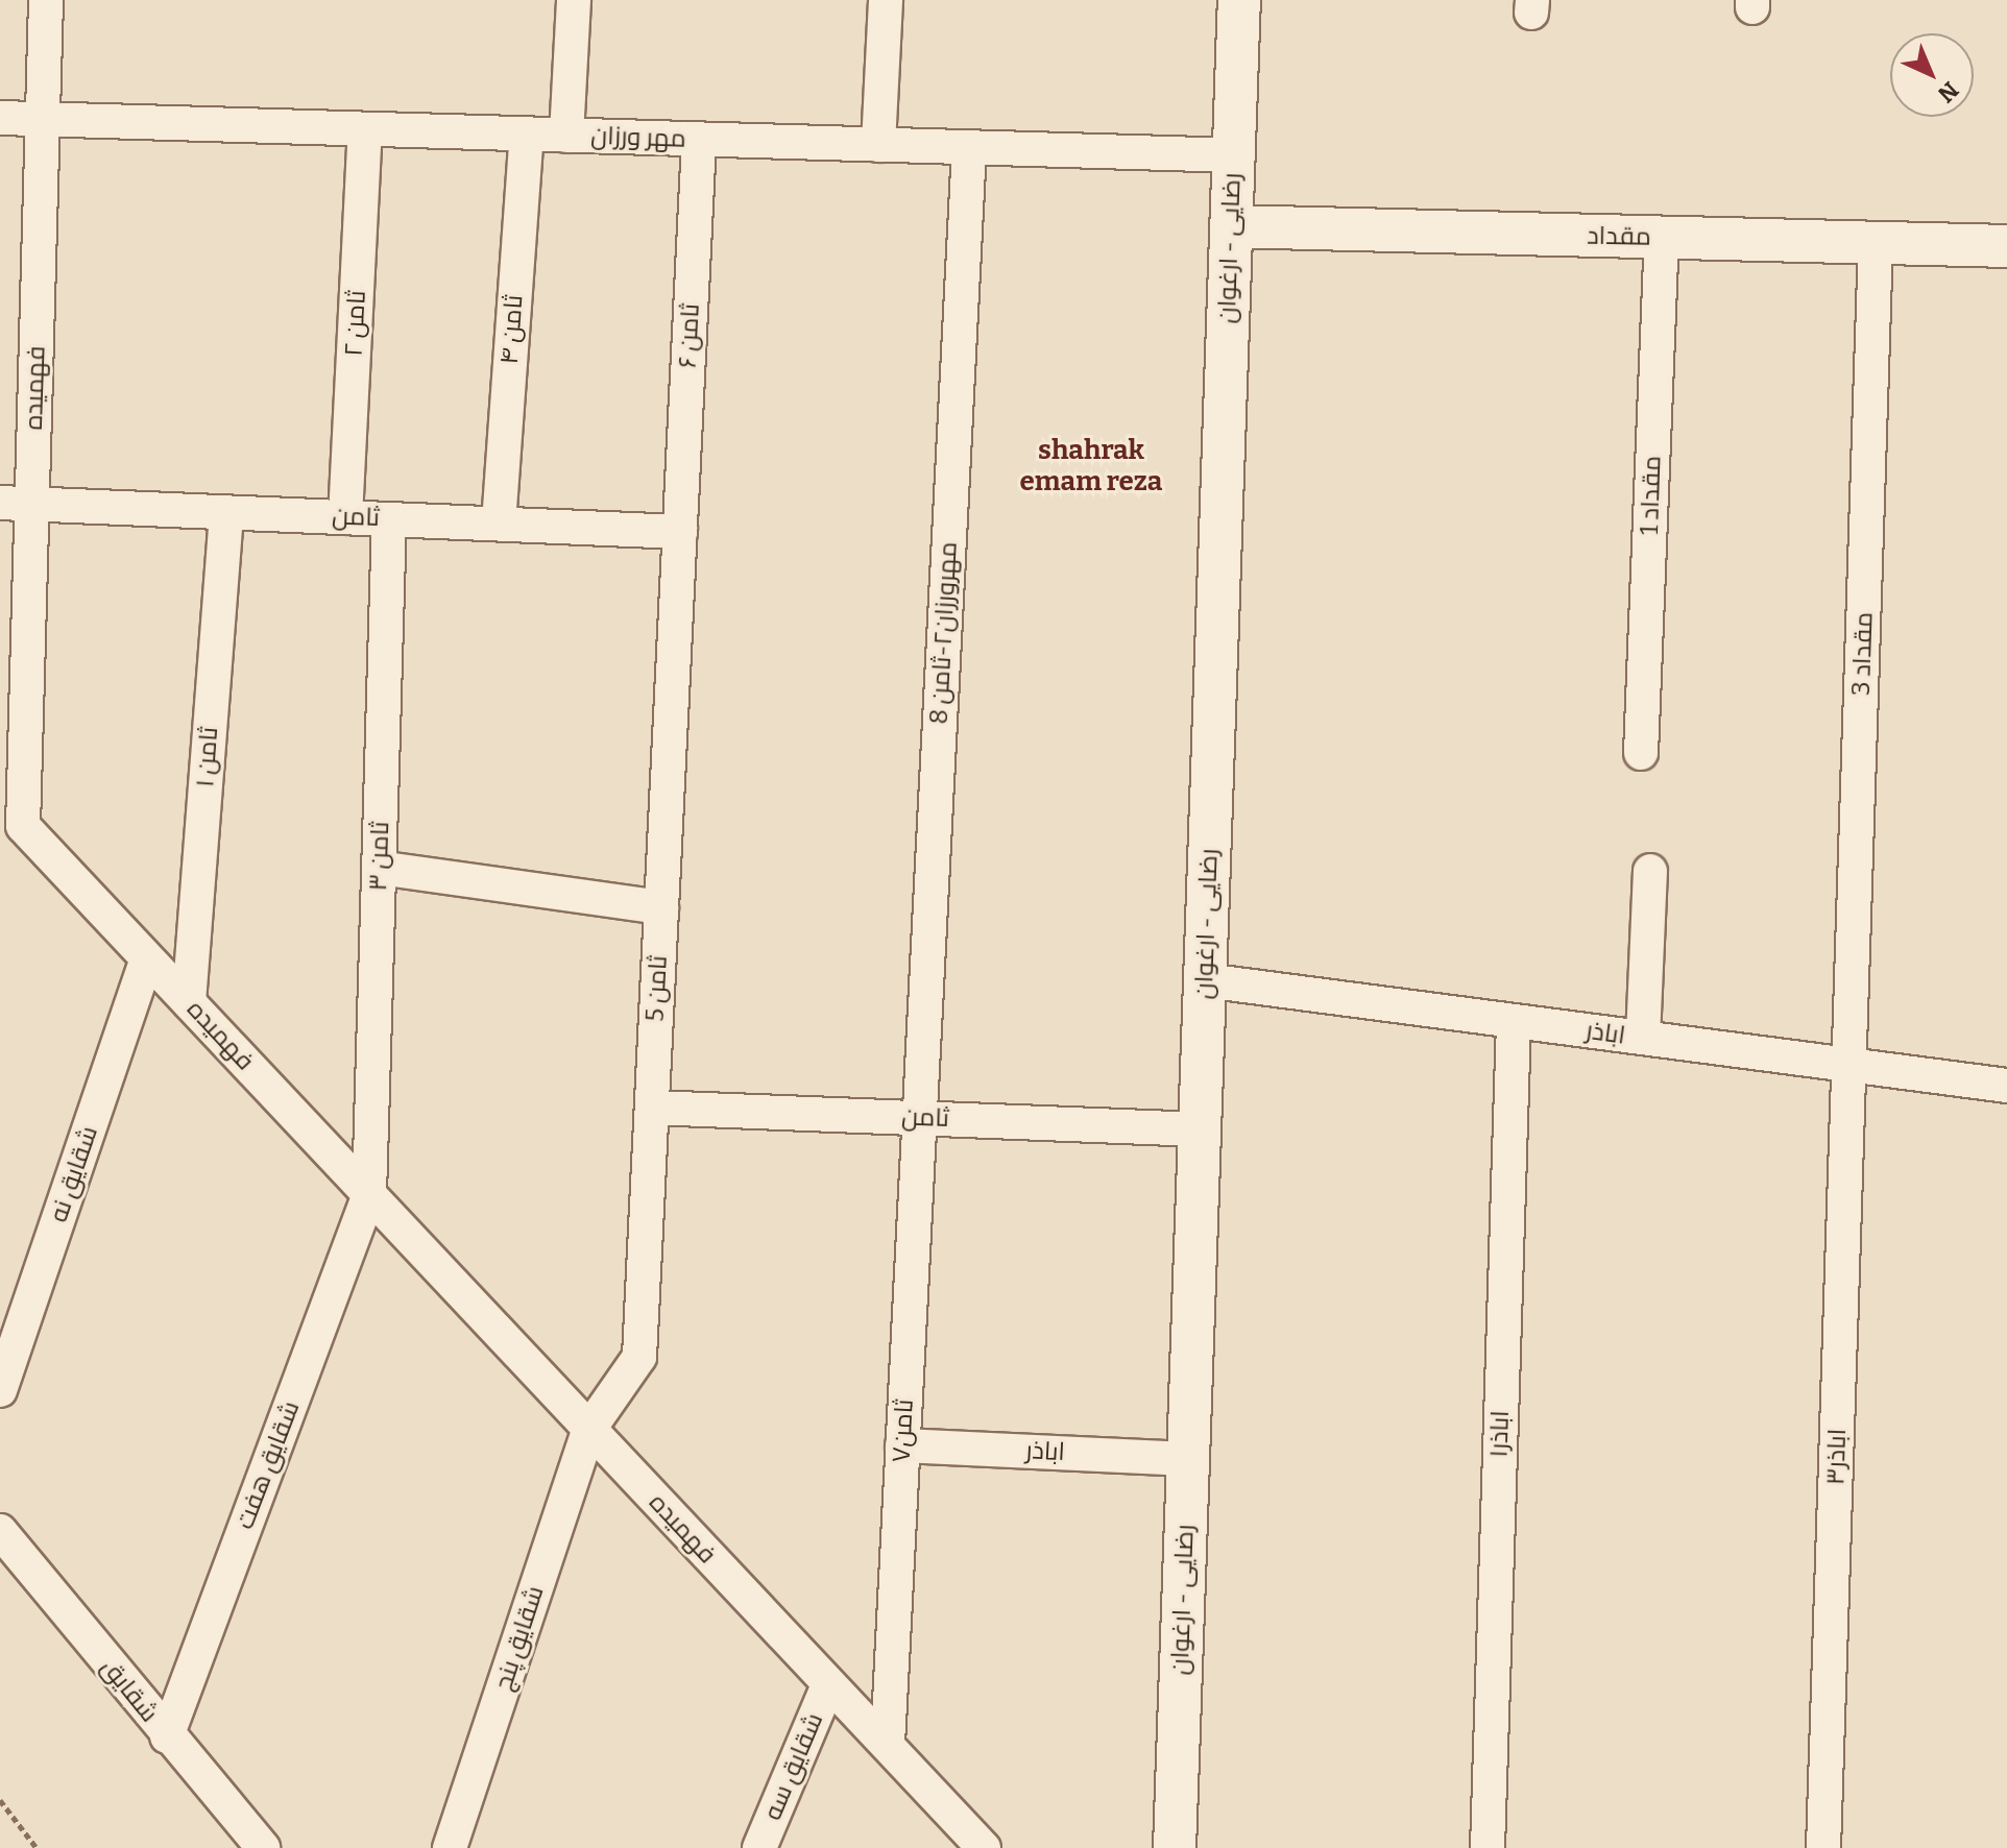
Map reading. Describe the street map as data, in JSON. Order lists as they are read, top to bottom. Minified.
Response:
{"streets":{"street":["مهر ورزان","مقداد","رضایی - ارغوان","ثامن ۲","ثامن ۴","ثامن ۶","فهمیده","مقداد 1","ثامن","مهرورزان۲-ثامن 8","مقداد 3","ثامن ۱","ثامن ۳","ثامن 5","اباذر","شقایق نه","ثامن۷","اباذر۱","اباذر۳","شقایق هفت","شقایق پنج","شقایق","شقایق سه"]},"crossings":[["مهر ورزان","رضایی - ارغوان"],["مهر ورزان","ثامن ۲"],["مهر ورزان","ثامن ۴"],["مهر ورزان","ثامن ۶"],["مهر ورزان","فهمیده"],["مهر ورزان","مهرورزان۲-ثامن 8"],["مقداد","رضایی - ارغوان"],["مقداد","مقداد 1"],["مقداد","مقداد 3"],["رضایی - ارغوان","ثامن"],["رضایی - ارغوان","اباذر"],["ثامن ۲","ثامن"],["ثامن ۴","ثامن"],["ثامن ۶","ثامن"],["ثامن ۶","ثامن 5"],["فهمیده","ثامن"],["فهمیده","ثامن ۱"],["فهمیده","ثامن ۳"],["فهمیده","ثامن 5"],["فهمیده","شقایق نه"],["فهمیده","ثامن۷"],["فهمیده","شقایق هفت"],["فهمیده","شقایق پنج"],["فهمیده","شقایق سه"],["ثامن","مهرورزان۲-ثامن 8"],["ثامن","ثامن ۱"],["ثامن","ثامن ۳"],["ثامن","ثامن 5"],["ثامن","ثامن۷"],["مهرورزان۲-ثامن 8","ثامن۷"],["مقداد 3","اباذر"],["مقداد 3","اباذر۳"],["ثامن ۳","شقایق هفت"],["ثامن 5","شقایق پنج"],["اباذر","ثامن۷"],["اباذر","اباذر۱"],["اباذر","اباذر۳"],["شقایق هفت","شقایق"]],"districts":["shahrak emam reza"],"north":"bottom right"}
